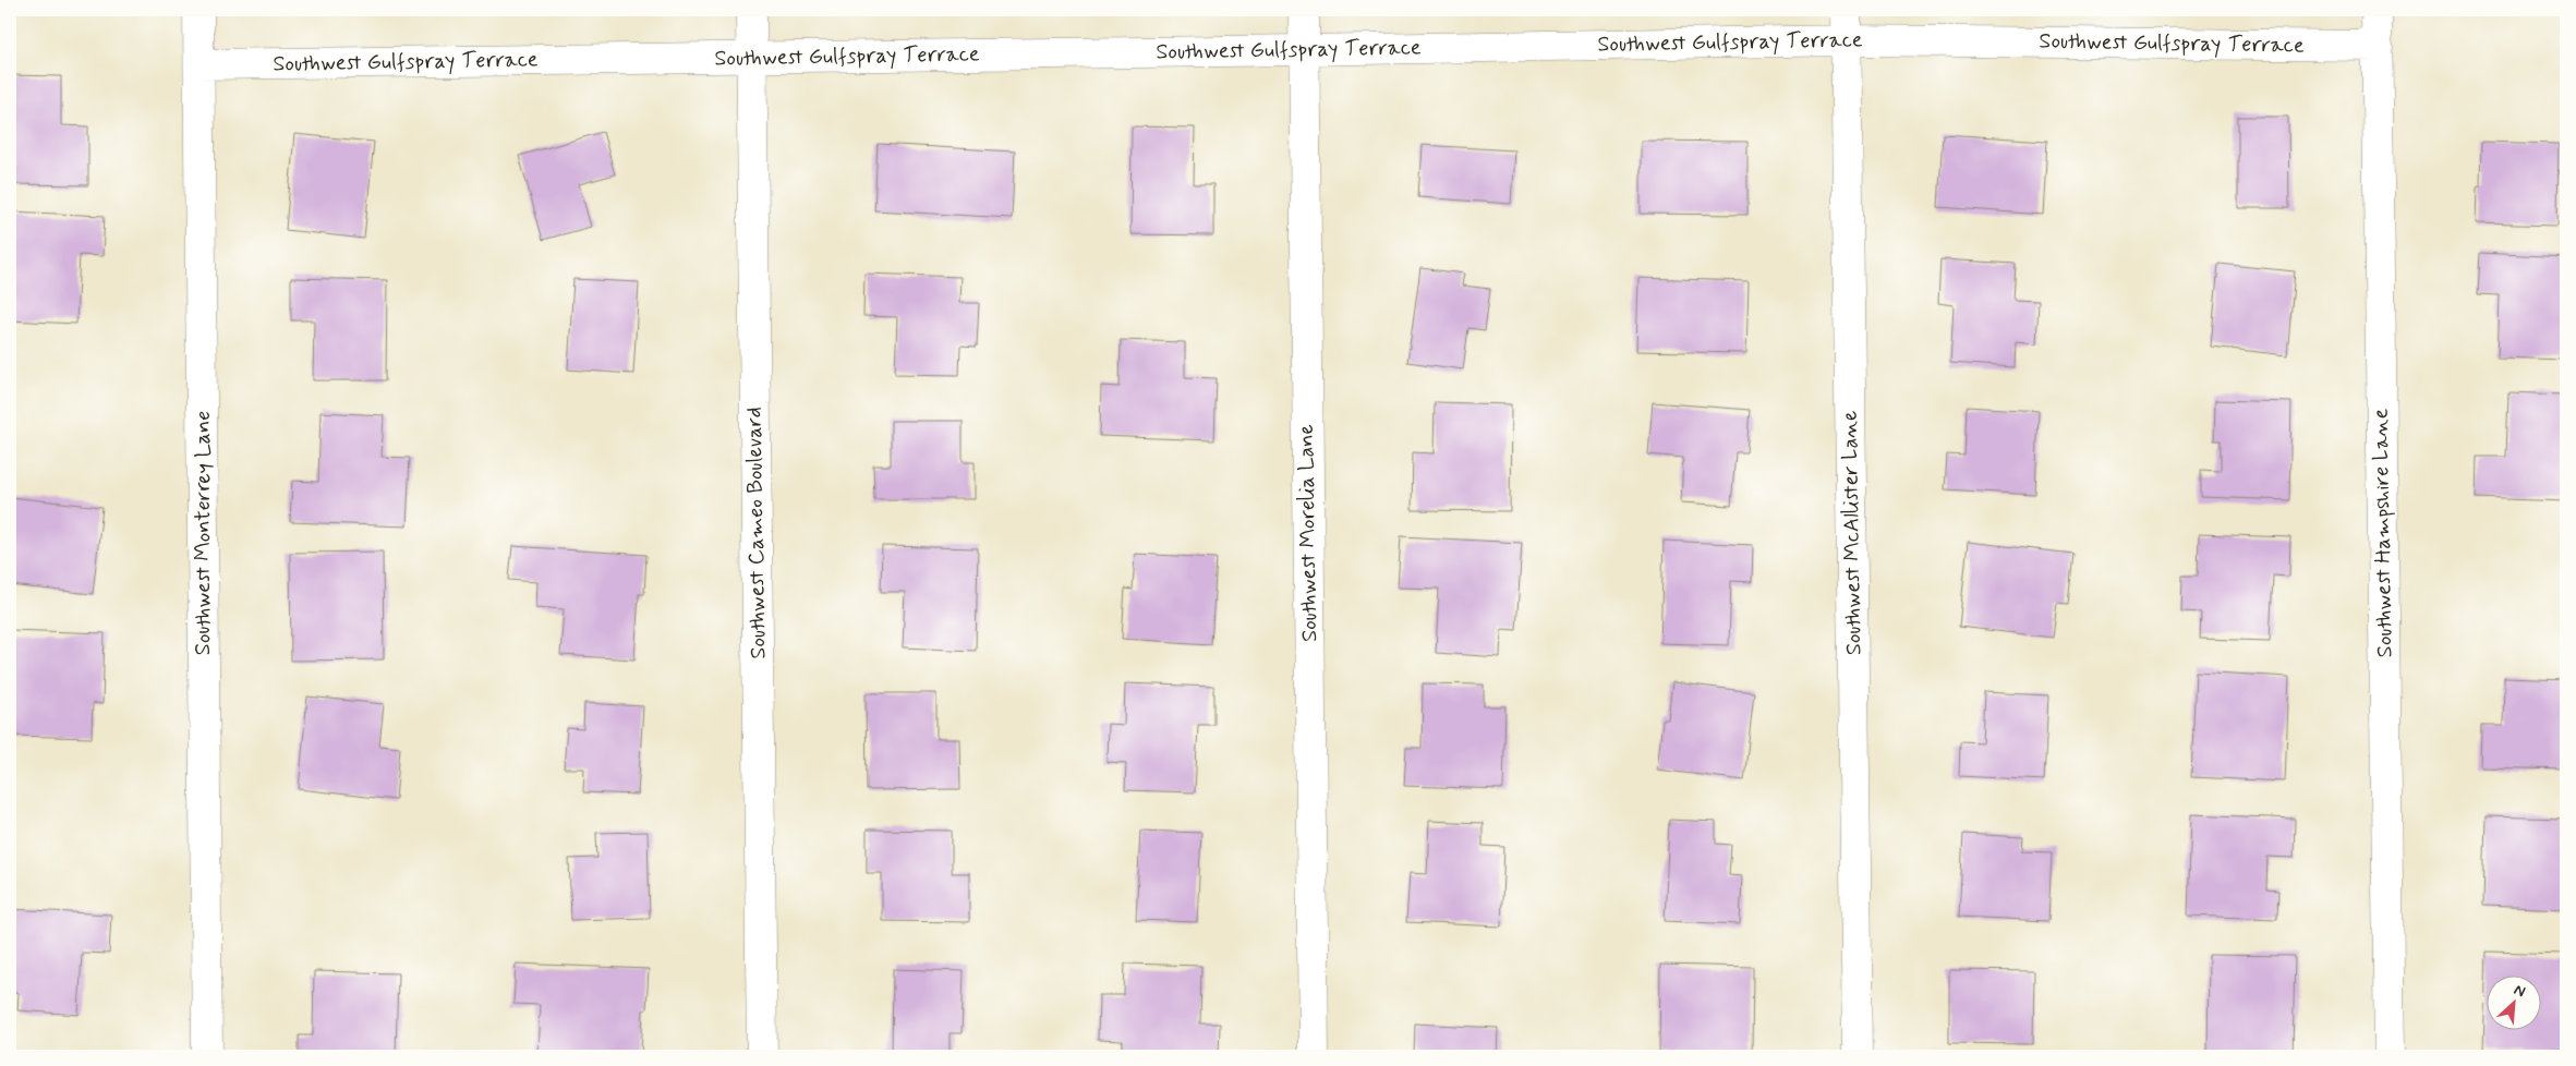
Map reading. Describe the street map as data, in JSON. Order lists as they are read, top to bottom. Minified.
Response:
{"streets":{"street":["Southwest Gulfspray Terrace","Southwest Monterrey Lane","Southwest Cameo Boulevard","Southwest Morelia Lane","Southwest McAllister Lane","Southwest Hampshire Lane"]},"crossings":[["Southwest Gulfspray Terrace","Southwest Monterrey Lane"],["Southwest Gulfspray Terrace","Southwest Cameo Boulevard"],["Southwest Gulfspray Terrace","Southwest Morelia Lane"],["Southwest Gulfspray Terrace","Southwest McAllister Lane"],["Southwest Gulfspray Terrace","Southwest Hampshire Lane"]],"north":"top right"}
